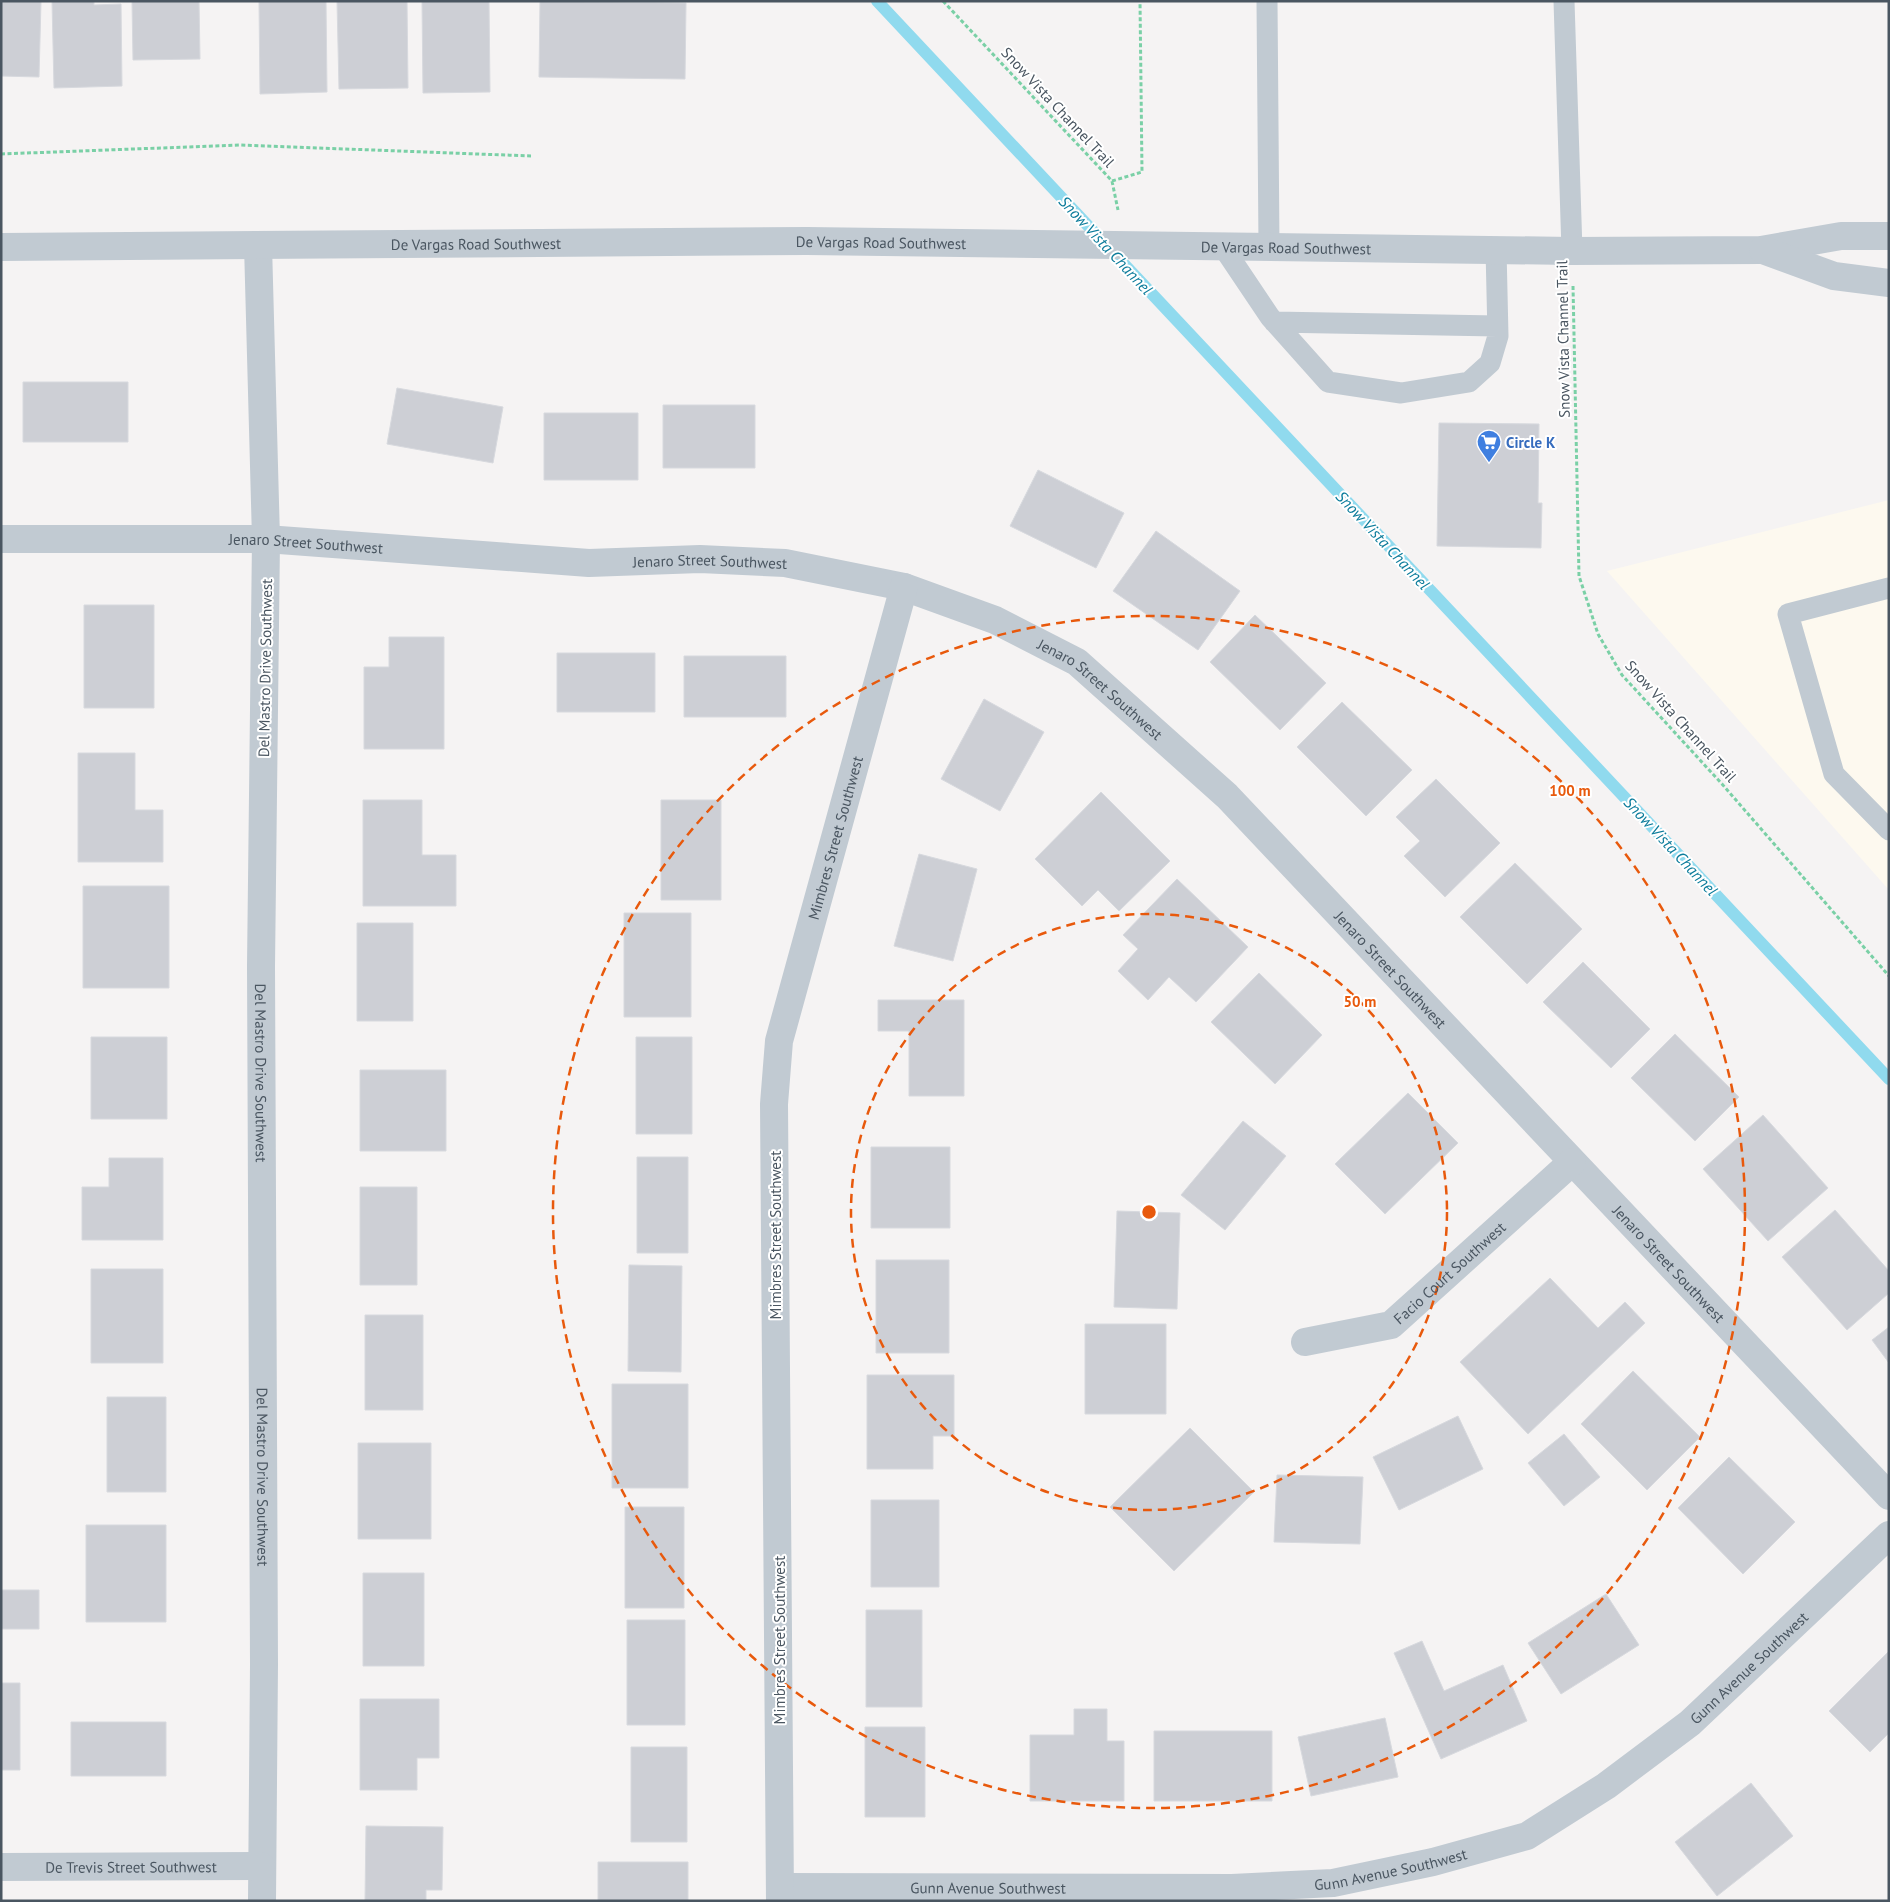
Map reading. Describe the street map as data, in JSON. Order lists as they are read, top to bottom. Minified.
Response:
{"streets":{"street":["De Vargas Road Southwest","Jenaro Street Southwest","Del Mastro Drive Southwest","Mimbres Street Southwest","Facio Court Southwest","Gunn Avenue Southwest","De Trevis Street Southwest"],"path":["Snow Vista Channel Trail"]},"crossings":[["Snow Vista Channel Trail","De Vargas Road Southwest"],["De Vargas Road Southwest","Del Mastro Drive Southwest"],["Jenaro Street Southwest","Del Mastro Drive Southwest"],["Jenaro Street Southwest","Mimbres Street Southwest"],["Jenaro Street Southwest","Facio Court Southwest"],["Del Mastro Drive Southwest","De Trevis Street Southwest"],["Mimbres Street Southwest","Gunn Avenue Southwest"]],"water":["Snow Vista Channel"],"places":{"supermarket":["Circle K"]},"rings":["100 m","50 m"]}
